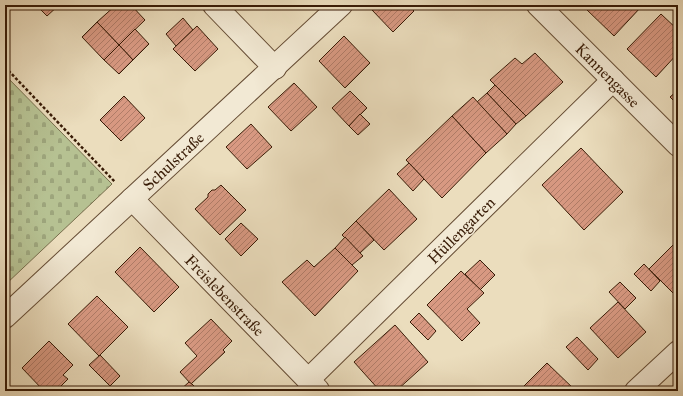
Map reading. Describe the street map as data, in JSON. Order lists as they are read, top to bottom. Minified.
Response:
{"streets":{"street":["Kannengasse","Schulstraße","Hüllengarten","Freislebenstraße"]},"crossings":[["Kannengasse","Hüllengarten"],["Schulstraße","Freislebenstraße"],["Hüllengarten","Freislebenstraße"]]}
